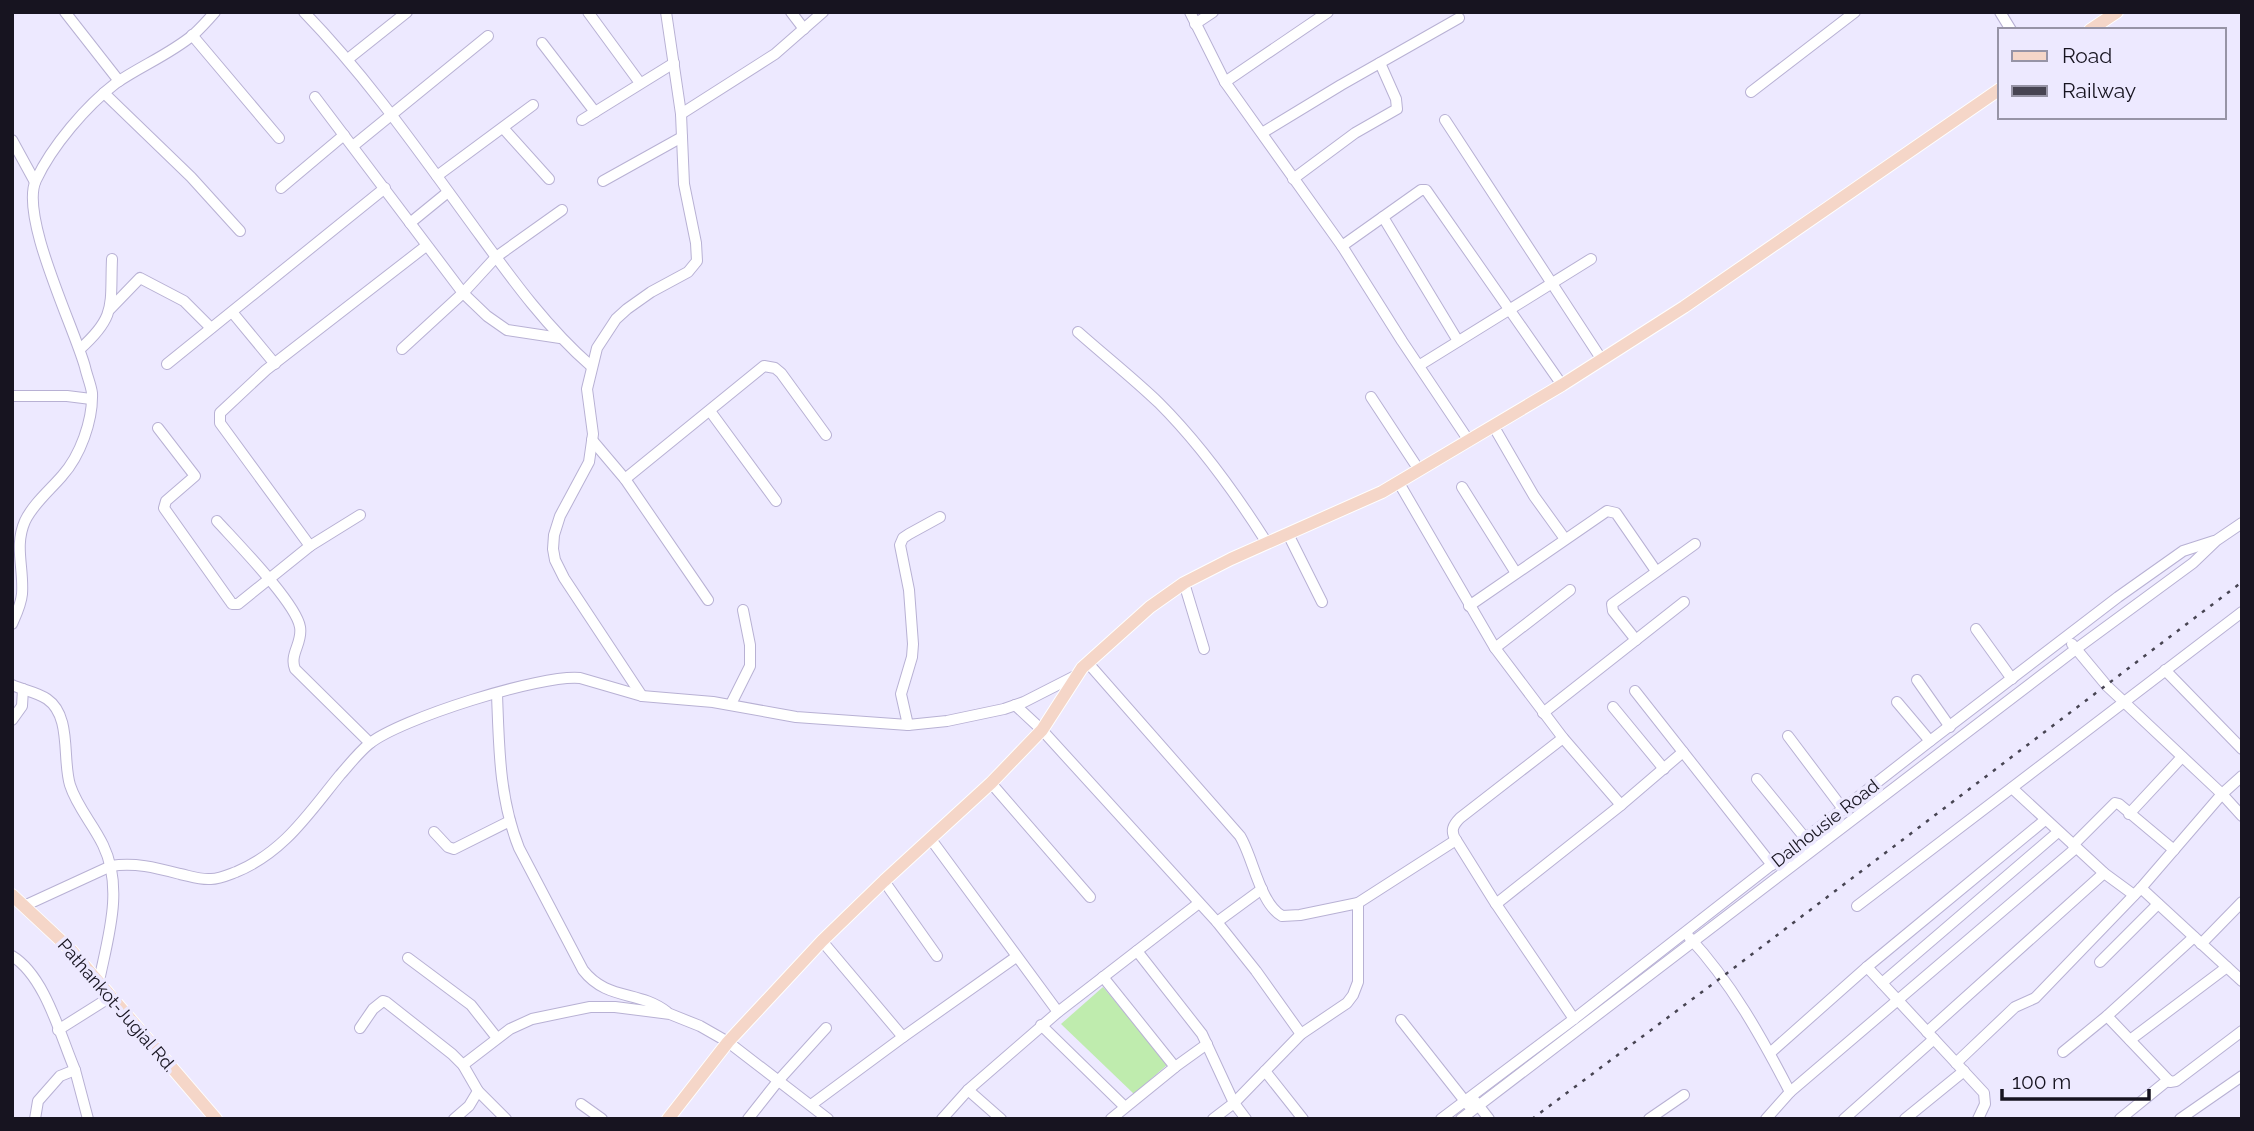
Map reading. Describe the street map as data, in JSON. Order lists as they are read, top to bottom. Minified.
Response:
{"streets":{"main road":["Pathankot-Jugial Rd."],"street":["Dalhousie Road"]},"legend":["Road","Railway"],"scale_bar":"100 m"}
